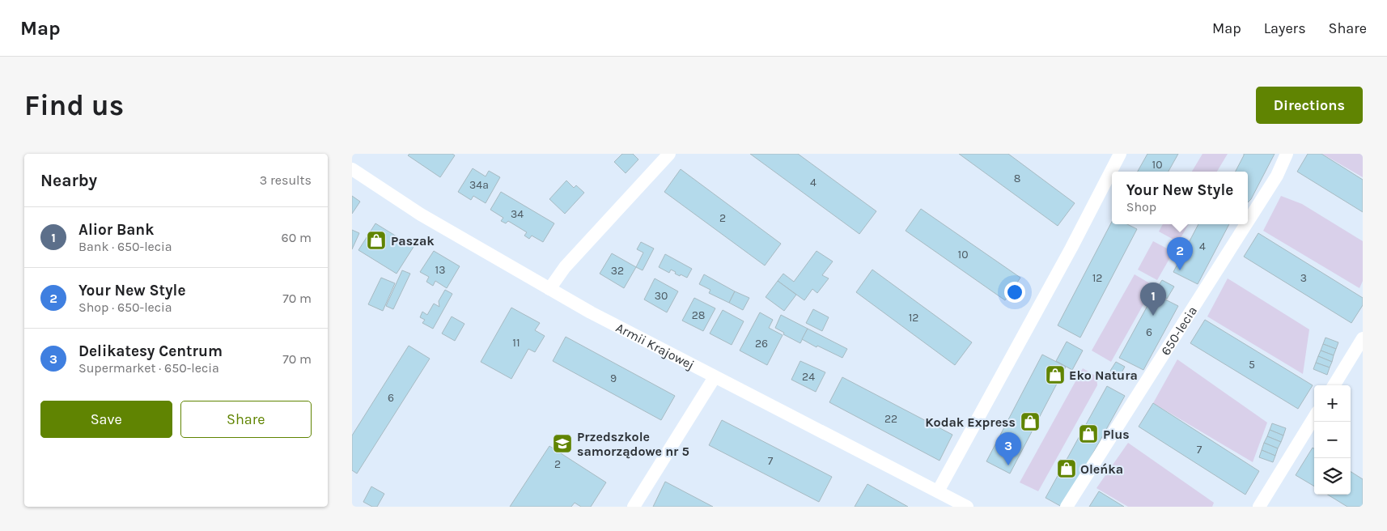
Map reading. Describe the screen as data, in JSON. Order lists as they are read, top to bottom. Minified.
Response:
{"streets":{"street":["650-lecia","Armii Krajowej"]},"places":{"shop":["Paszak","Eko Natura","Kodak Express","Plus","Oleńka"],"school or university":["Przedszkole samorządowe nr 5"]},"house_numbers":["10","8","4","34a","34","2","4","10","13","32","12","3","30","28","12","6","11","26","5","24","9","6","22","7","7","2"],"page":{"header":"Map","nav":["Map","Layers","Share"],"buttons":["Directions",["Save","Share"]],"title":"Find us","heading":["Nearby","3 results"],"popup":["Your New Style","Shop"],"list":[{"mark":"1","name":"Alior Bank","note":"Bank · 650-lecia","value":"60 m"},{"mark":"2","name":"Your New Style","note":"Shop · 650-lecia","value":"70 m"},{"mark":"3","name":"Delikatesy Centrum","note":"Supermarket · 650-lecia","value":"70 m"}],"pins":["2","1","3"],"map_buttons":["+","−"]}}
